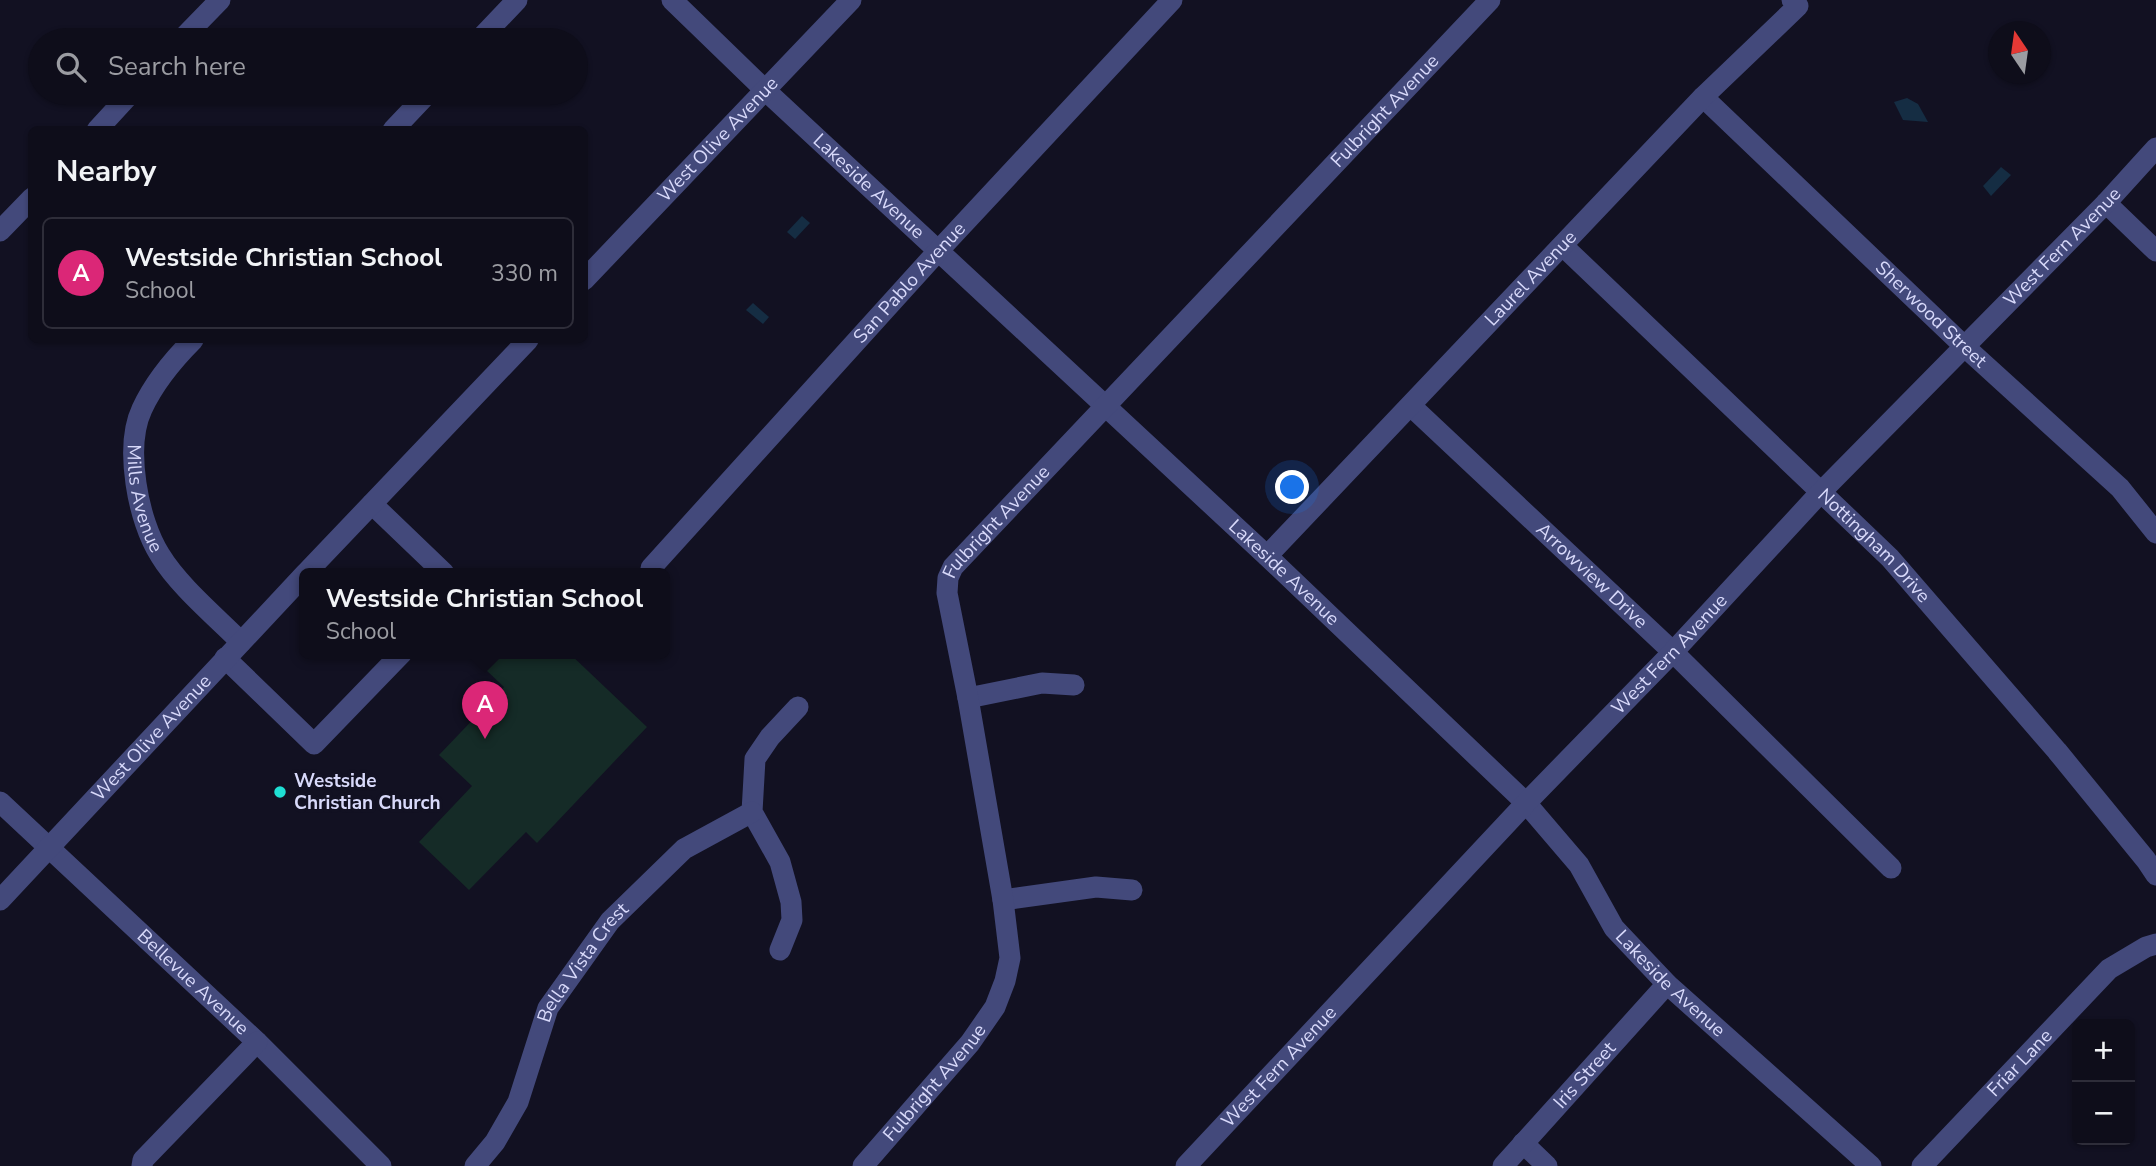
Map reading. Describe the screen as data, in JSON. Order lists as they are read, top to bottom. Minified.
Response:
{"streets":{"street":["Fulbright Avenue","West Olive Avenue","Lakeside Avenue","West Fern Avenue","Laurel Avenue","San Pablo Avenue","Sherwood Street","Mills Avenue","Nottingham Drive","Arrowview Drive","Bella Vista Crest","Bellevue Avenue","Friar Lane","Iris Street"]},"crossings":[["Fulbright Avenue","Lakeside Avenue"],["West Olive Avenue","Lakeside Avenue"],["West Olive Avenue","Mills Avenue"],["West Olive Avenue","Bellevue Avenue"],["Lakeside Avenue","West Fern Avenue"],["Lakeside Avenue","Laurel Avenue"],["Lakeside Avenue","San Pablo Avenue"],["Lakeside Avenue","Iris Street"],["West Fern Avenue","Sherwood Street"],["West Fern Avenue","Nottingham Drive"],["West Fern Avenue","Arrowview Drive"],["Laurel Avenue","Sherwood Street"],["Laurel Avenue","Nottingham Drive"],["Laurel Avenue","Arrowview Drive"]],"places":["Westside Christian Church"],"north":"top","page":{"search":"Search here","heading":"Nearby","list":[{"mark":"A","name":"Westside Christian School","note":"School","value":"330 m"}],"popup":["Westside Christian School","School"],"pins":"A","map_buttons":["+","−"]}}
